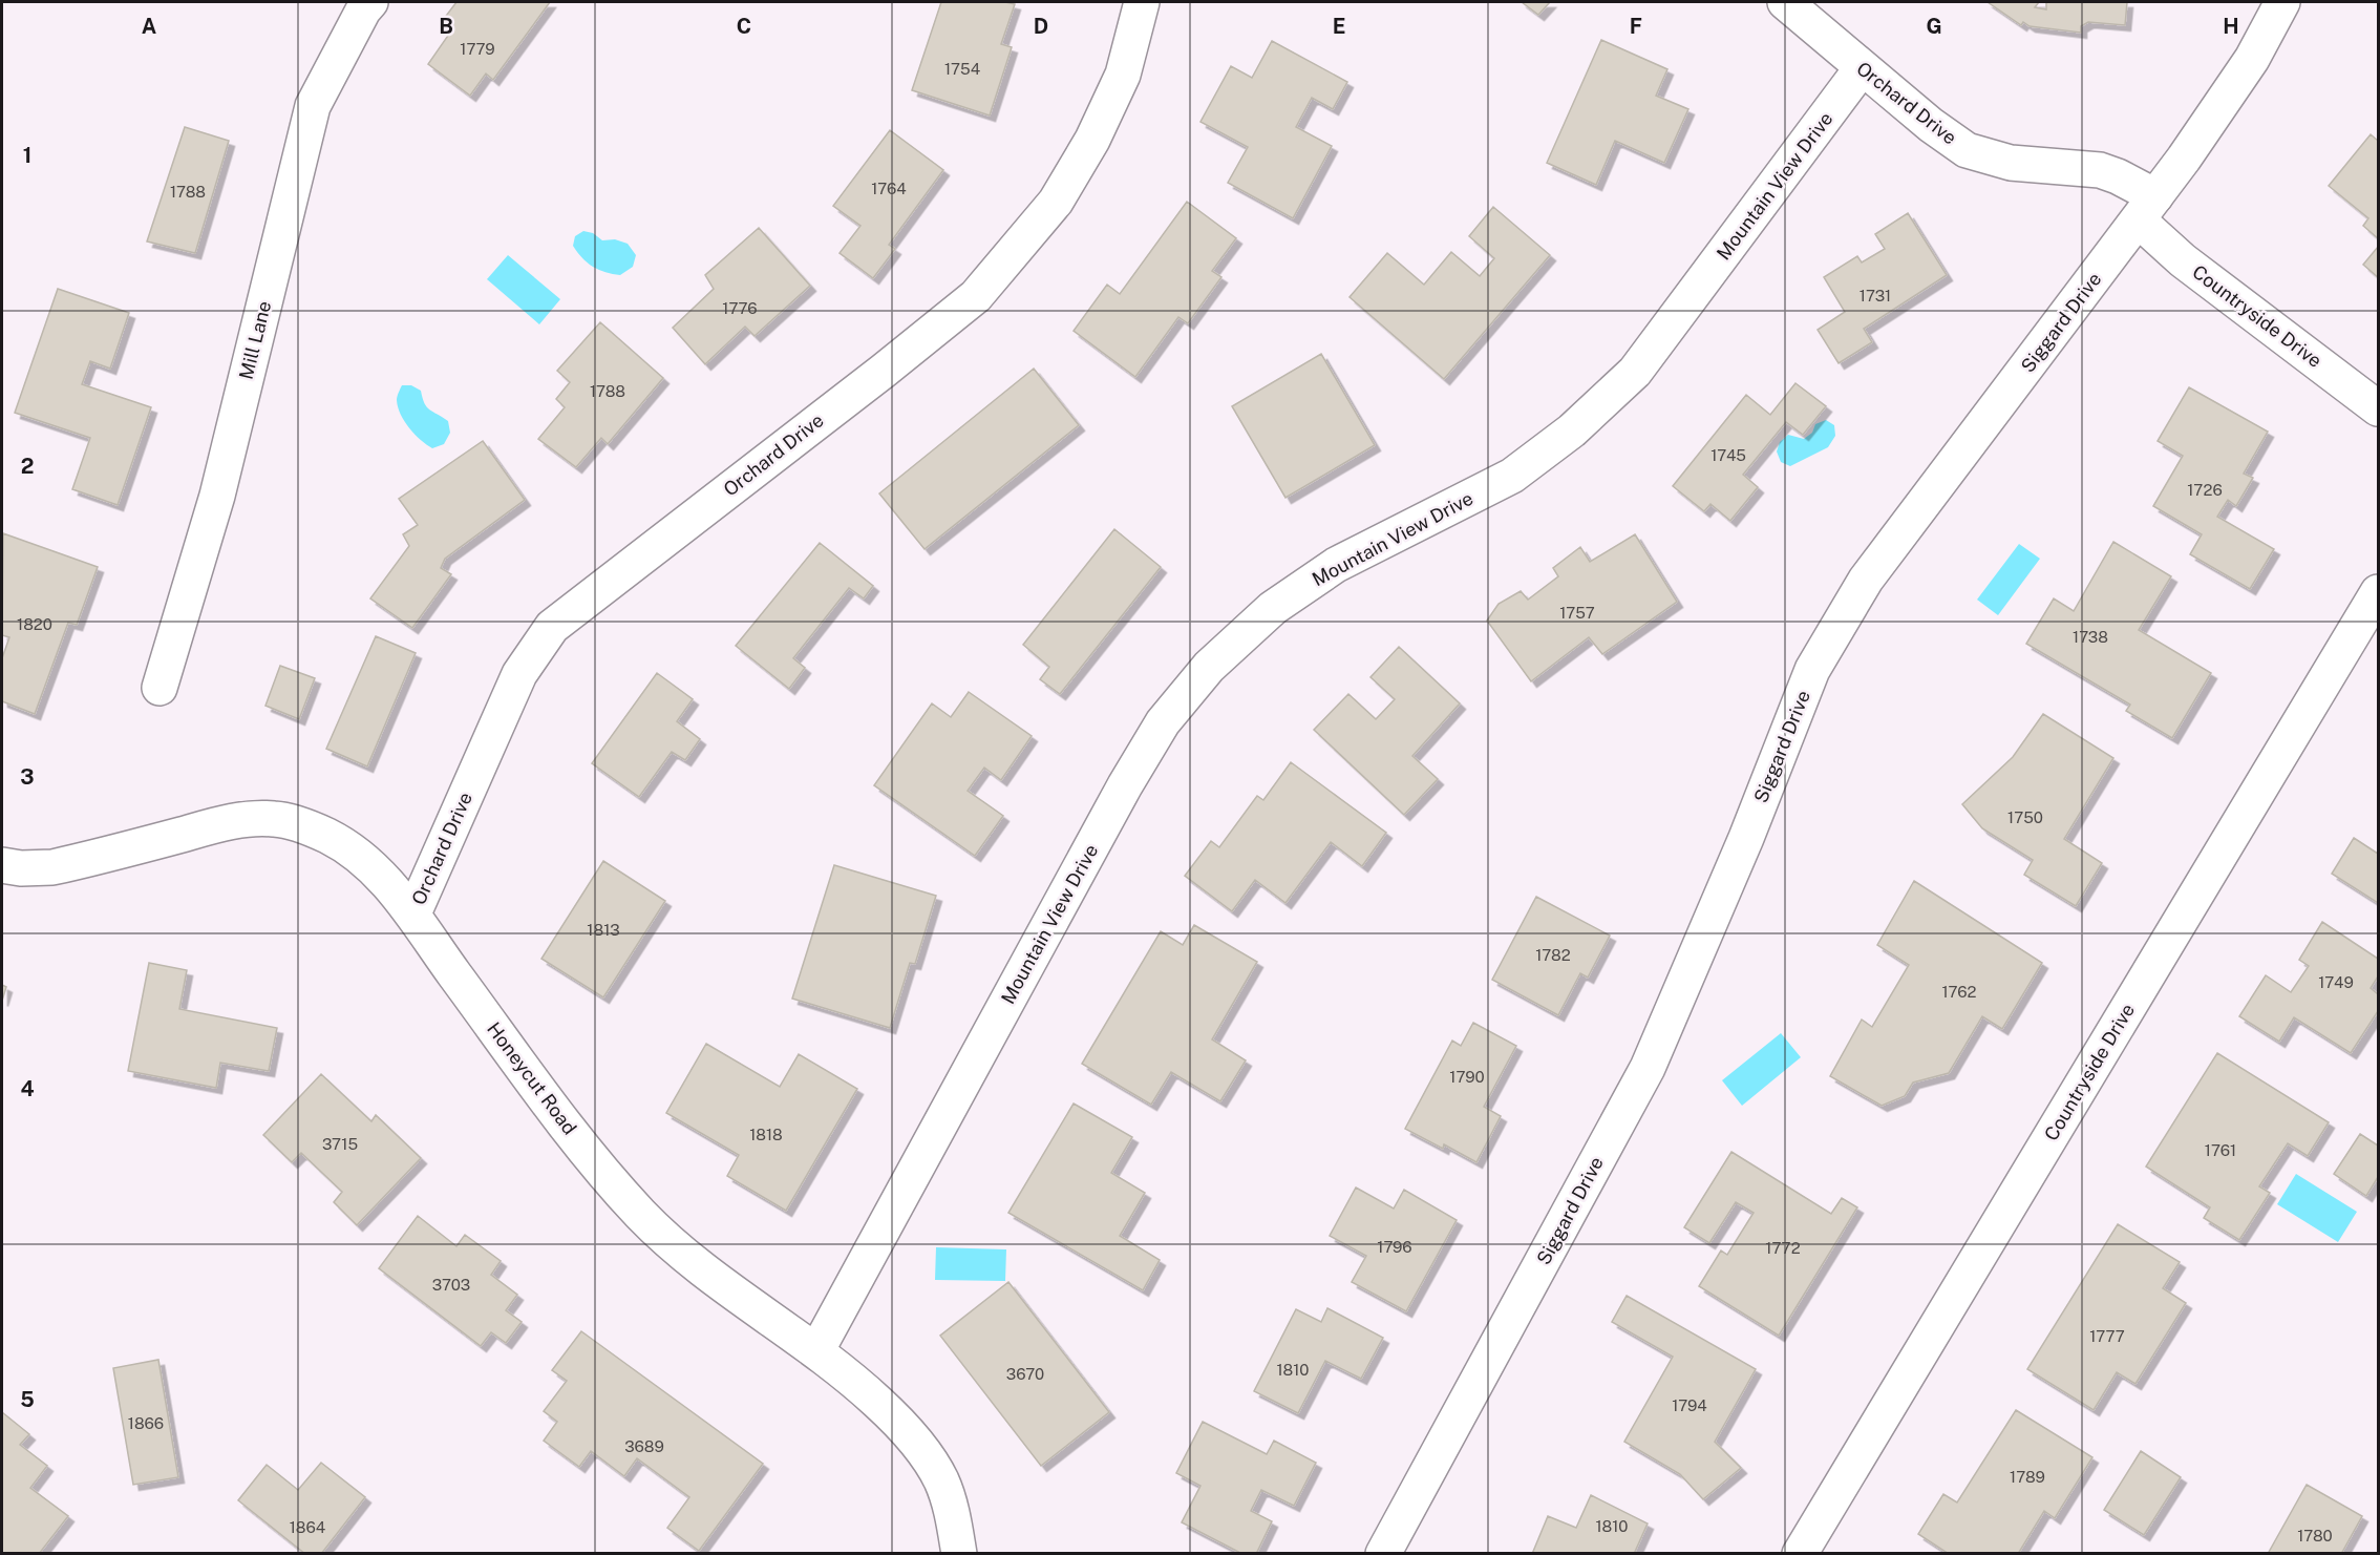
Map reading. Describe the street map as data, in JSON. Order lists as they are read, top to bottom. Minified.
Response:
{"streets":{"street":["Orchard Drive","Mountain View Drive","Countryside Drive","Siggard Drive","Mill Lane","Honeycut Road"]},"crossings":[["Orchard Drive","Mountain View Drive"],["Orchard Drive","Countryside Drive"],["Orchard Drive","Siggard Drive"],["Orchard Drive","Honeycut Road"],["Mountain View Drive","Honeycut Road"],["Countryside Drive","Siggard Drive"]],"house_numbers":["1779","1754","1764","1788","1731","1776","1788","1745","1726","1757","1820","1738","1750","1813","1782","1749","1762","1790","1818","3715","1761","1796","1772","3703","1777","1810","3670","1794","1866","3689","1789","1810","1864","1780"],"grid":{"columns":["A","B","C","D","E","F","G","H"],"rows":["1","2","3","4","5"]}}
